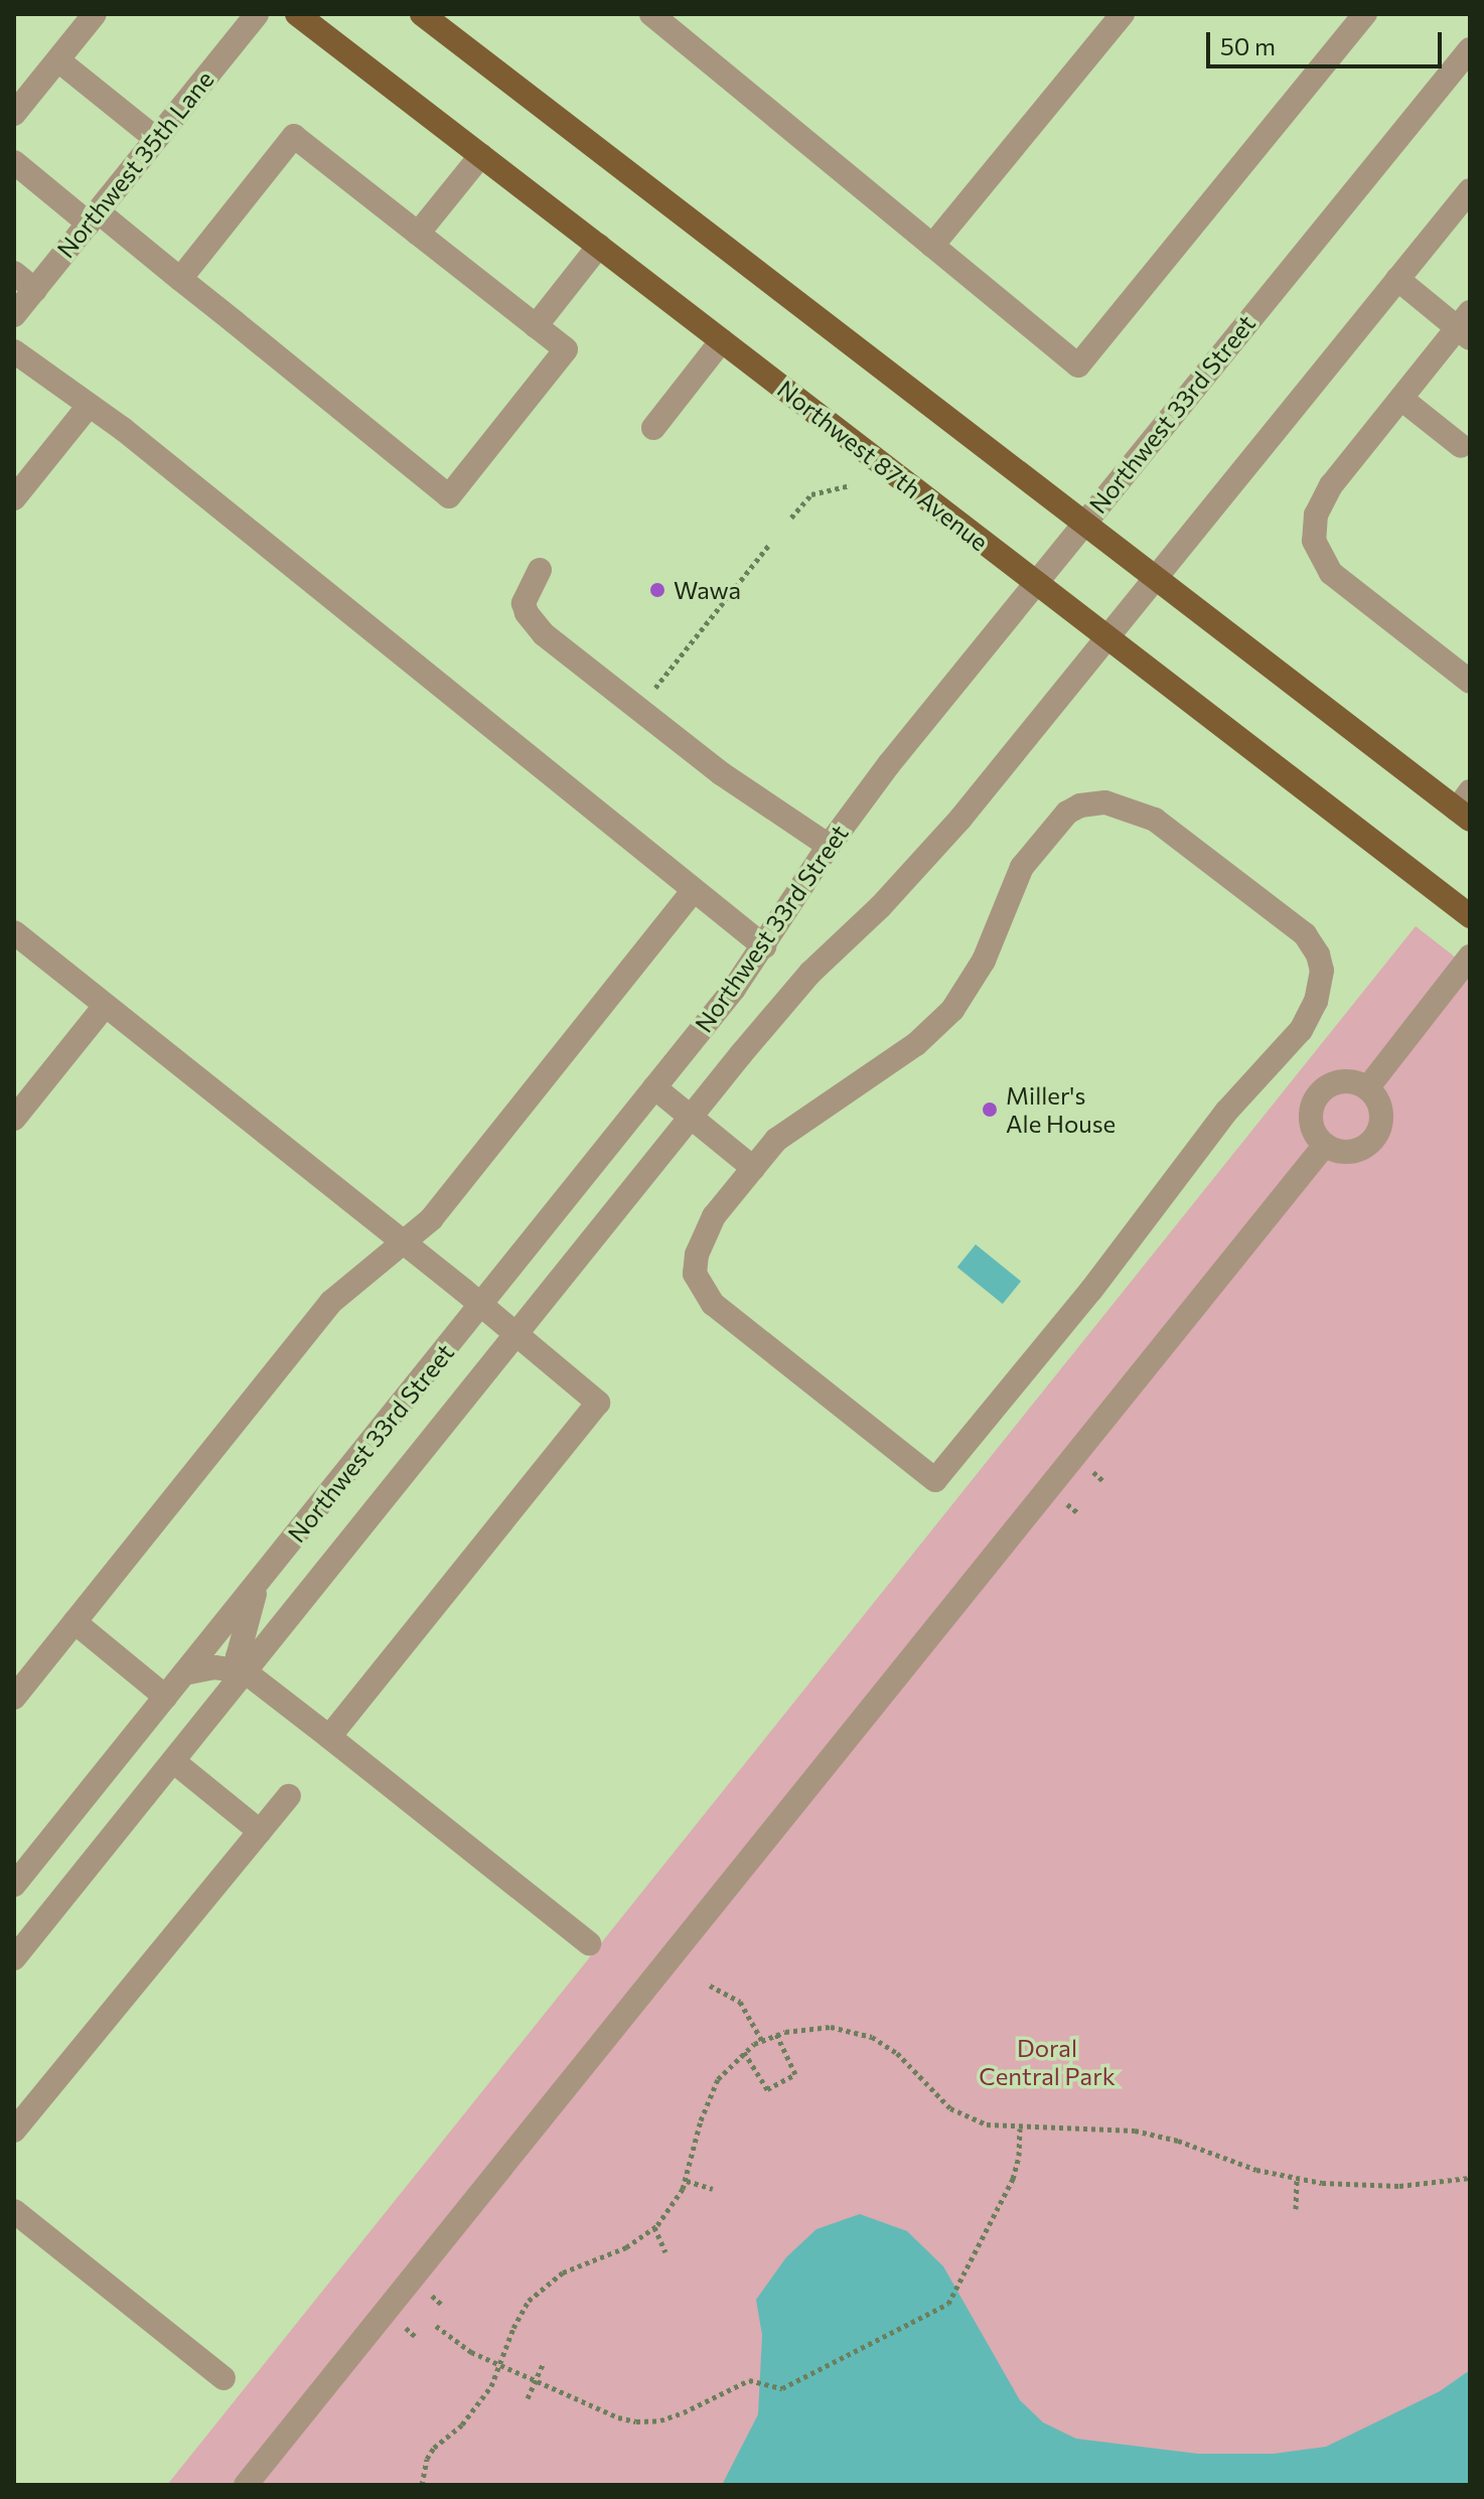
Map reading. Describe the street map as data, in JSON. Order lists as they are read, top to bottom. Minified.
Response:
{"streets":{"main road":["Northwest 87th Avenue"],"street":["Northwest 35th Lane","Northwest 33rd Street"]},"crossings":[["Northwest 33rd Street","Northwest 87th Avenue"]],"parks":["Doral Central Park"],"places":["Wawa","Miller's Ale House"],"scale_bar":"50 m"}
